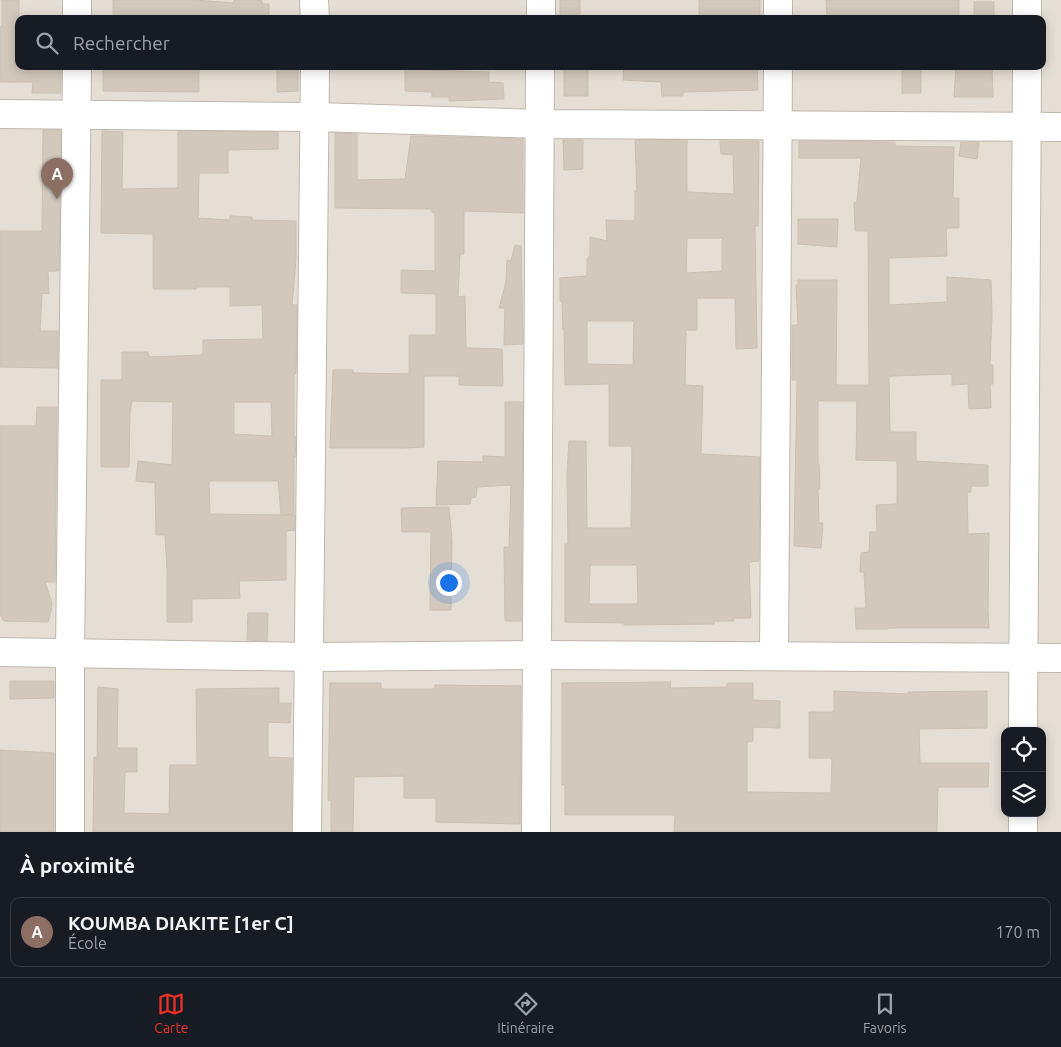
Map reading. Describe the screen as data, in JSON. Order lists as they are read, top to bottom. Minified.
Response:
{"page":{"search":"Rechercher","pins":"A","heading":"À proximité","list":[{"mark":"A","name":"KOUMBA DIAKITE [1er C]","note":"École","value":"170 m"}],"nav":["Carte","Itinéraire","Favoris"]}}
